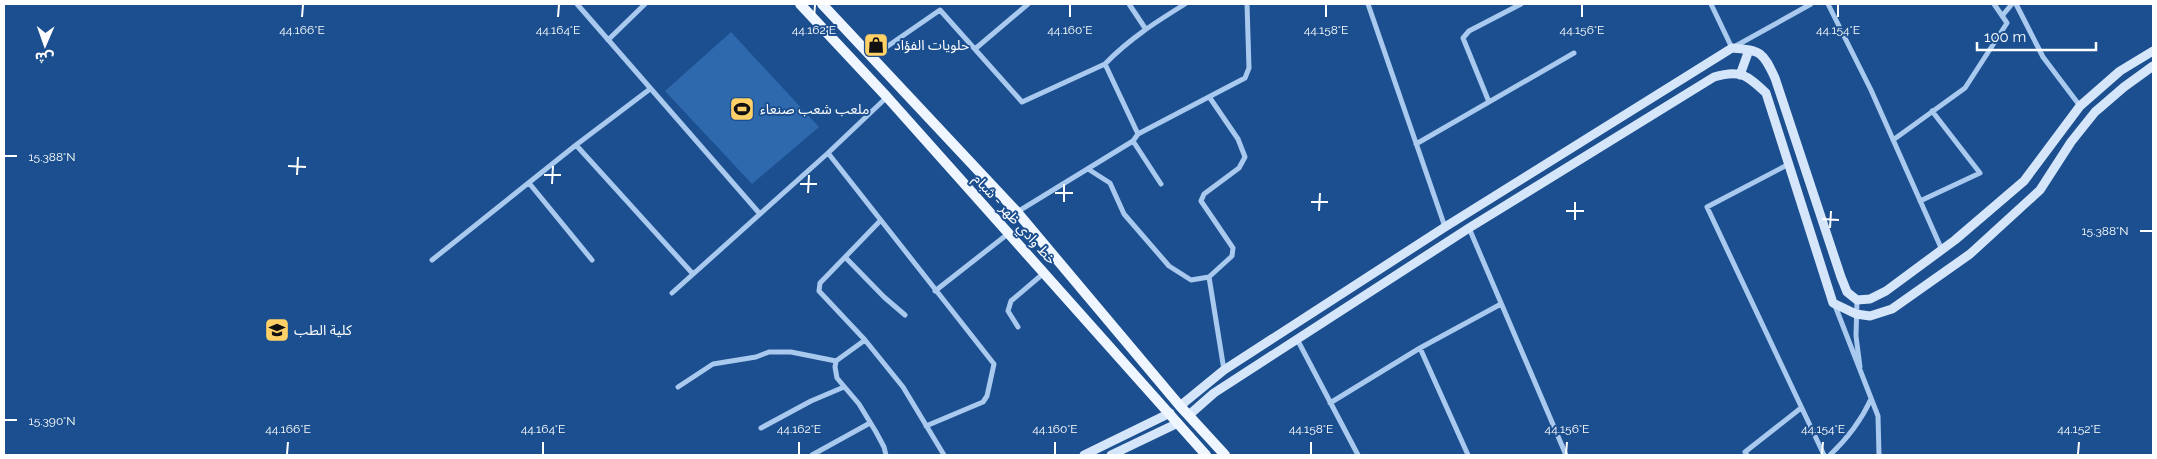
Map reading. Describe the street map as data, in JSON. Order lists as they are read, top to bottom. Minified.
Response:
{"streets":{"main road":["خط وادي ظهر - شبام"]},"places":{"shop":["حلويات الفؤاد"],"sports":["ملعب شعب صنعاء"],"school or university":["كلية الطب"]},"scale_bar":"100 m","north":"bottom","coordinates":["44.166°E","44.164°E","44.162°E","44.160°E","44.158°E","44.156°E","44.154°E","15.388°N","15.390°N","44.152°E"]}
